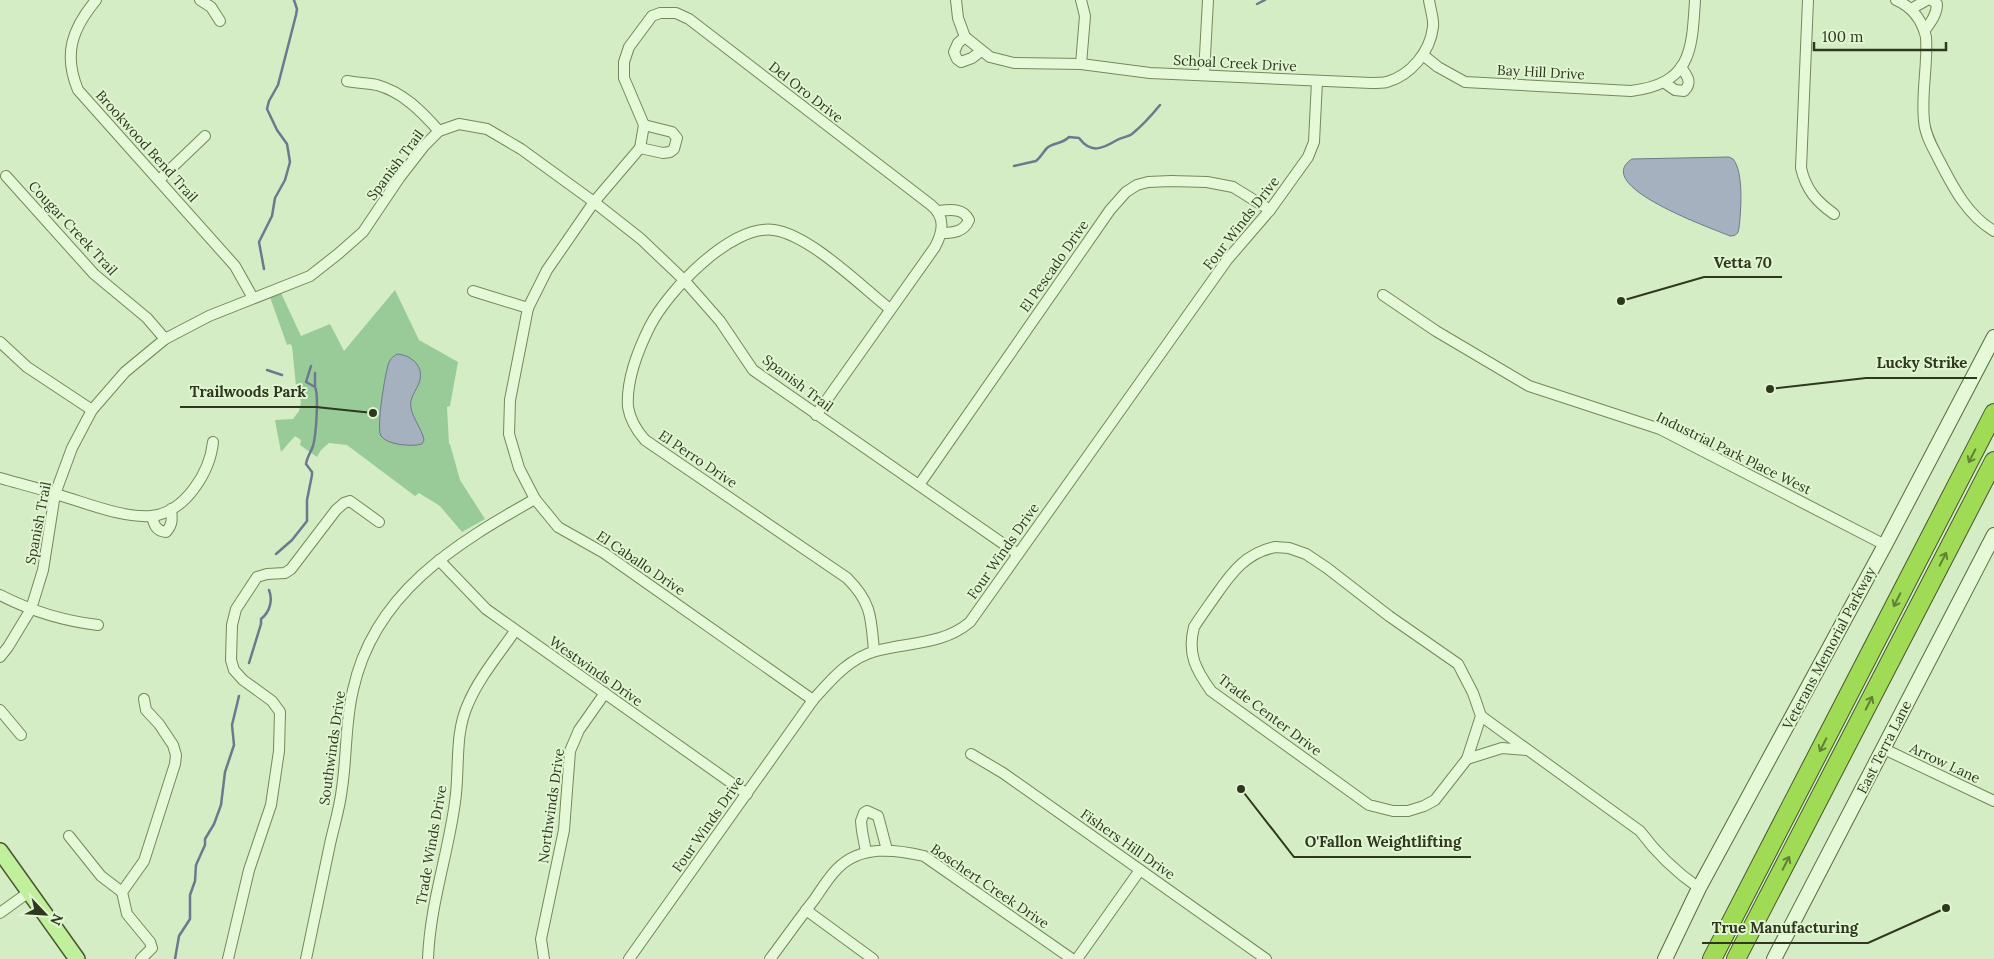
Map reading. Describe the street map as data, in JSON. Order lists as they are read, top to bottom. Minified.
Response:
{"streets":{"street":["Schoal Creek Drive","Bay Hill Drive","Del Oro Drive","Brookwood Bend Trail","Spanish Trail","Four Winds Drive","Cougar Creek Trail","El Pescado Drive","Industrial Park Place West","El Perro Drive","El Caballo Drive","Veterans Memorial Parkway","Westwinds Drive","Trade Center Drive","East Terra Lane","Southwinds Drive","Arrow Lane","Northwinds Drive","Fishers Hill Drive","Trade Winds Drive","Boschert Creek Drive"]},"crossings":[["Schoal Creek Drive","Bay Hill Drive"],["Schoal Creek Drive","Four Winds Drive"],["Brookwood Bend Trail","Spanish Trail"],["Spanish Trail","Four Winds Drive"],["Spanish Trail","Cougar Creek Trail"],["Spanish Trail","El Pescado Drive"],["Spanish Trail","El Perro Drive"],["Spanish Trail","El Caballo Drive"],["Four Winds Drive","El Pescado Drive"],["Four Winds Drive","El Perro Drive"],["Four Winds Drive","El Caballo Drive"],["Four Winds Drive","Westwinds Drive"],["Industrial Park Place West","Veterans Memorial Parkway"],["El Caballo Drive","Southwinds Drive"],["Westwinds Drive","Southwinds Drive"],["Westwinds Drive","Northwinds Drive"],["Westwinds Drive","Trade Winds Drive"],["East Terra Lane","Arrow Lane"]],"places":["Vetta 70","Lucky Strike","Trailwoods Park","O'Fallon Weightlifting","True Manufacturing"],"scale_bar":"100 m","north":"bottom right"}
